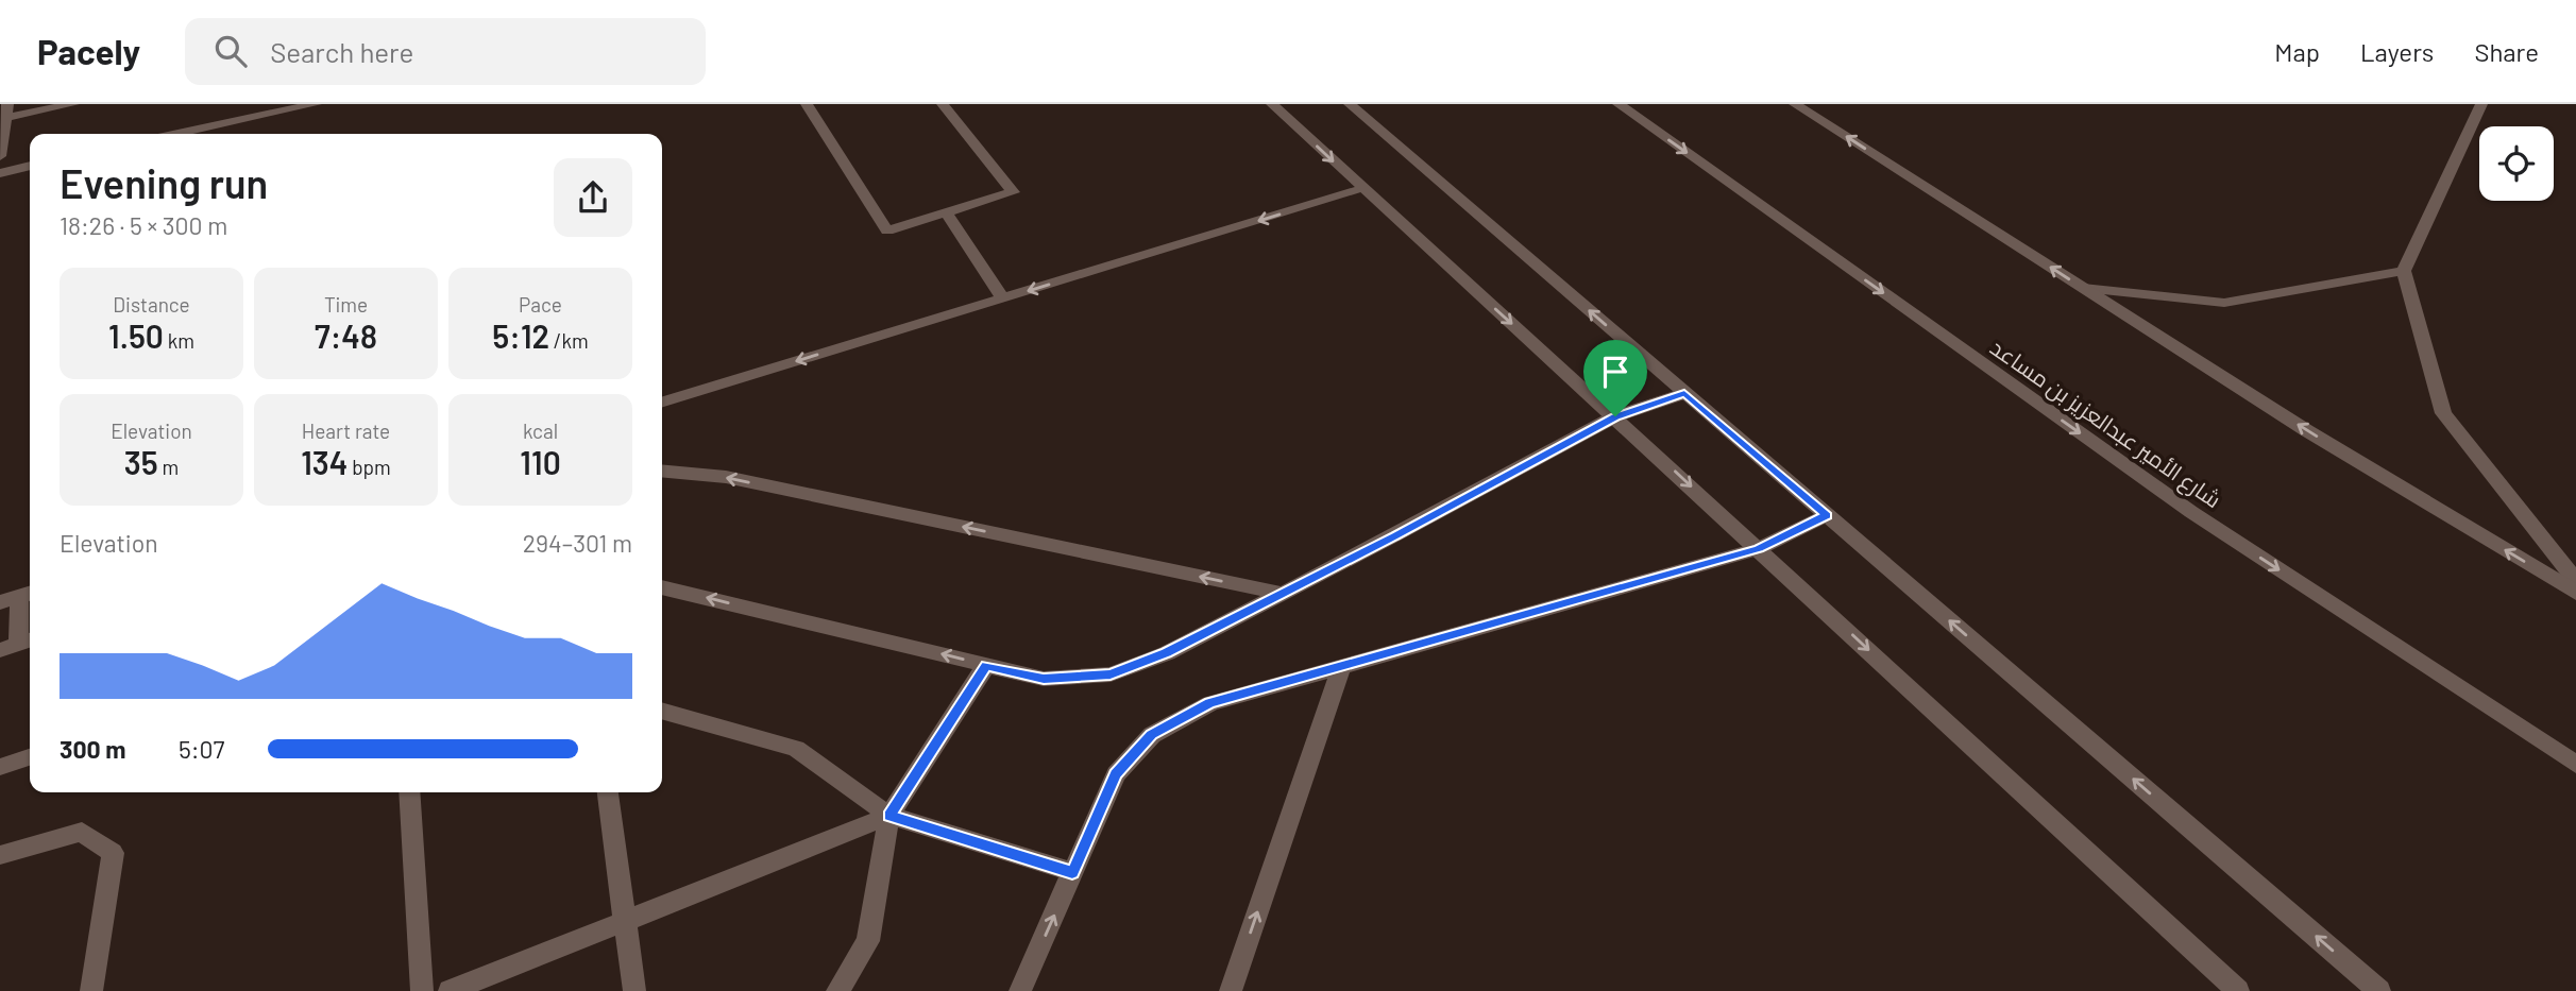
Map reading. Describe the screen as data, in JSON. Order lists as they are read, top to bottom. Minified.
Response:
{"streets":{"street":["شارع الأمير عبدالعزيز بن مساعد"]},"page":{"header":"Pacely","search":"Search here","nav":["Map","Layers","Share"],"heading":["Evening run","18:26 · 5 × 300 m"],"stats":[["Distance","1.50 km"],["Time","7:48"],["Pace","5:12 /km"],["Elevation","35 m"],["Heart rate","134 bpm"],["kcal","110"]],"chart":["Elevation","294–301 m"],"list":[{"name":"300 m","note":"5:07"}]}}
